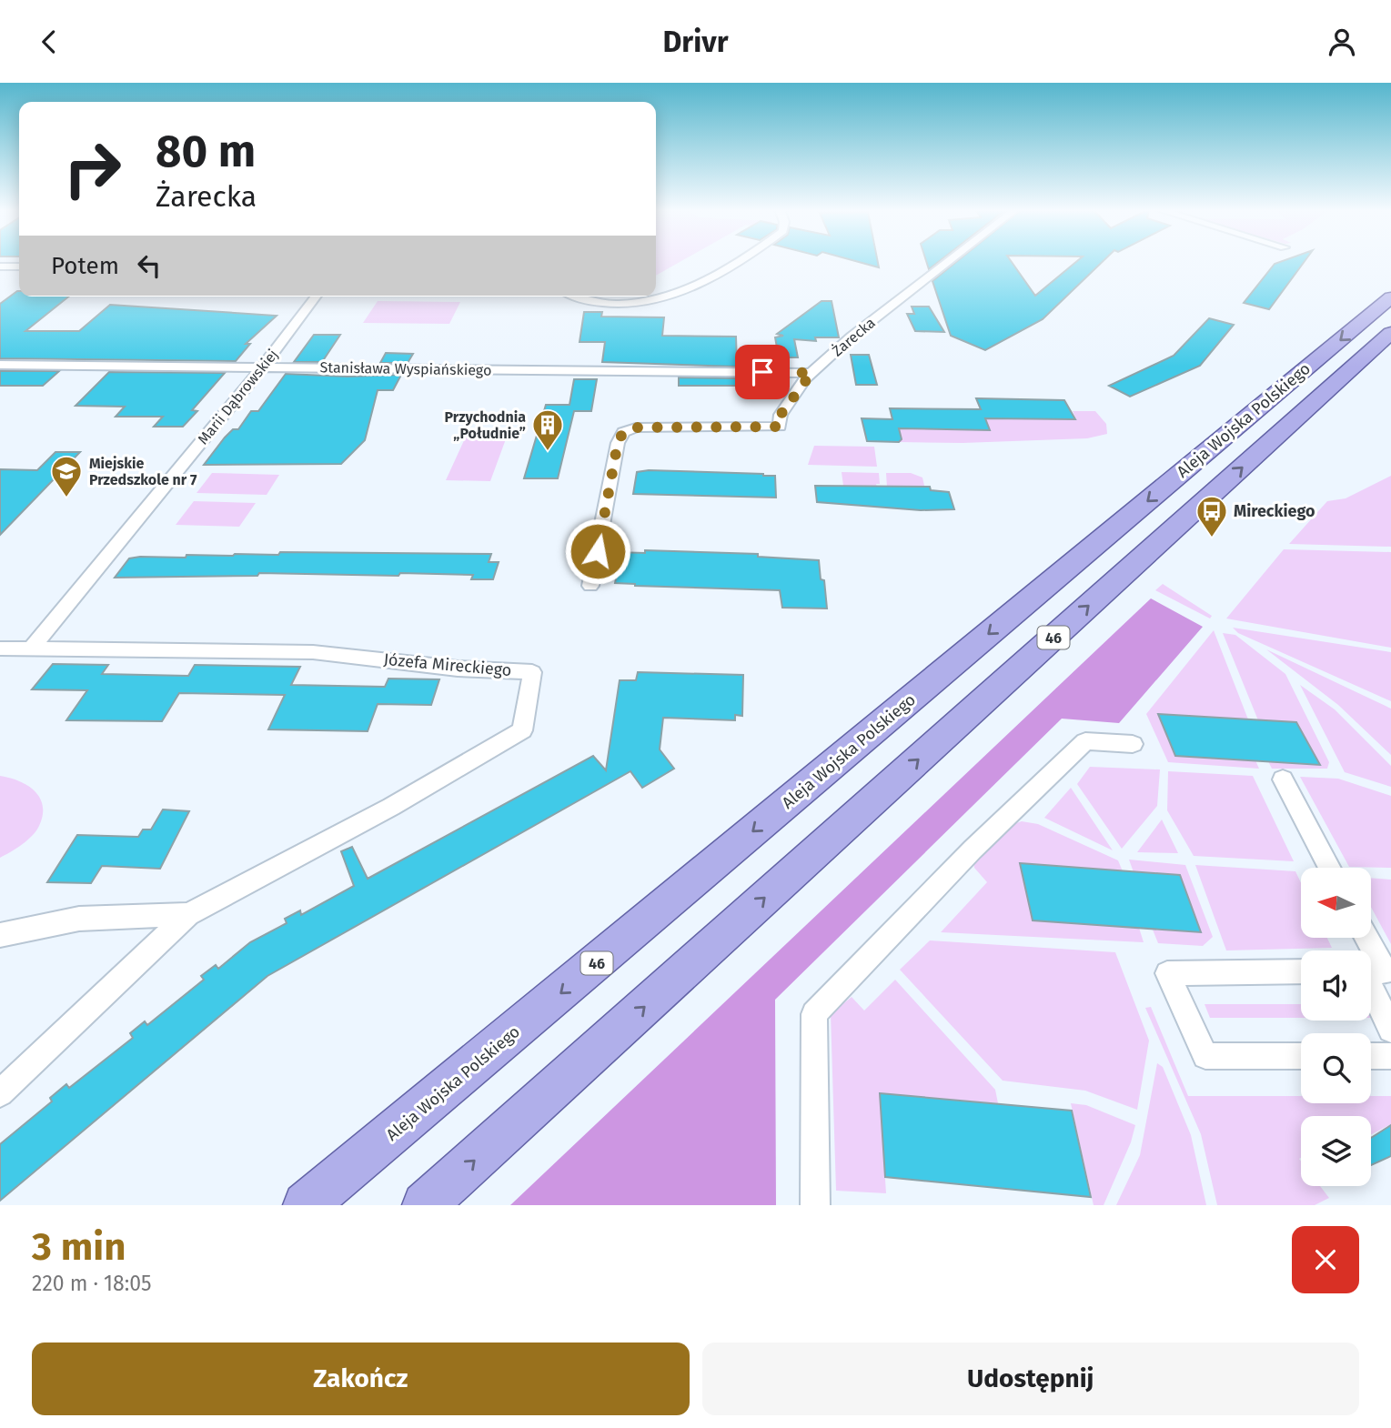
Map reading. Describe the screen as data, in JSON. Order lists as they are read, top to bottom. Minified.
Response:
{"streets":{"main road":["Aleja Wojska Polskiego","46"],"street":["Żarecka","Stanisława Wyspiańskiego","Marii Dąbrowskiej","Józefa Mireckiego"]},"crossings":[["Żarecka","Stanisława Wyspiańskiego"],["Stanisława Wyspiańskiego","Marii Dąbrowskiej"],["Marii Dąbrowskiej","Józefa Mireckiego"]],"places":{"building":["Przychodnia „Południe”"],"school or university":["Miejskie Przedszkole nr 7"],"bus stop":["Mireckiego"]},"north":"left","page":{"header":"Drivr","turn":["80 m","Żarecka"],"then":"Potem","heading":["3 min","220 m · 18:05"],"buttons":["Zakończ","Udostępnij"]}}
